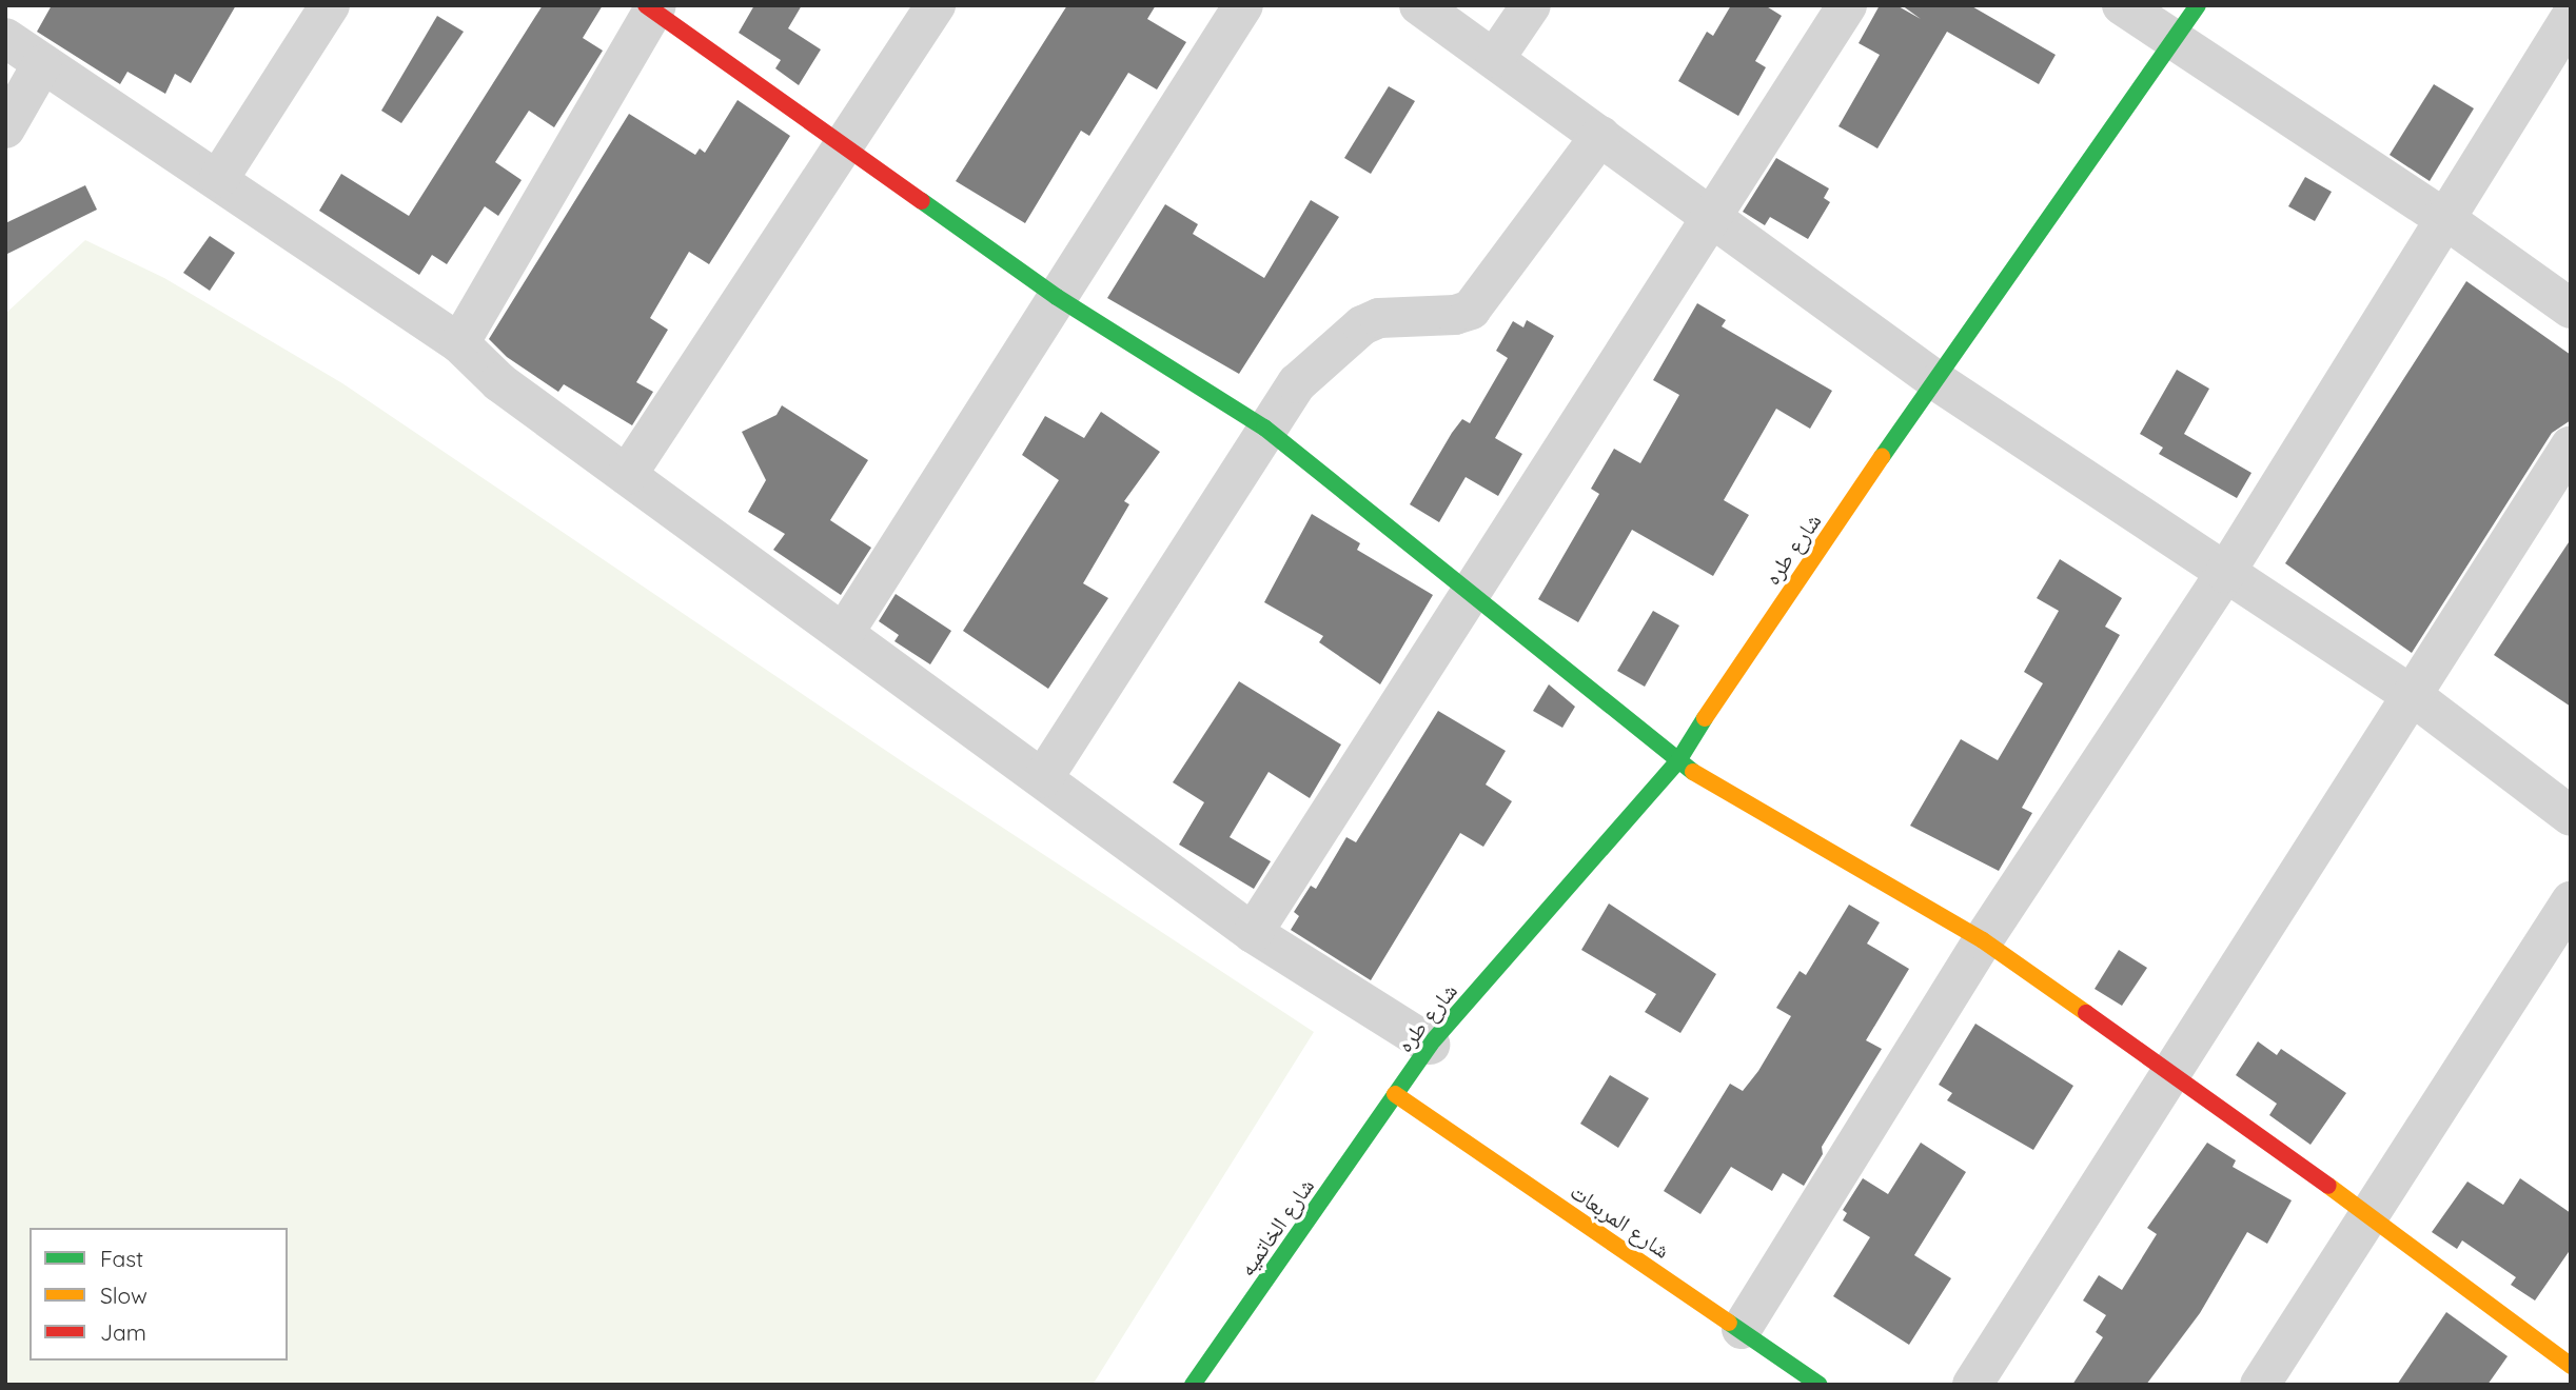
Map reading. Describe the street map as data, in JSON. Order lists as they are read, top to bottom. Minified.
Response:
{"streets":{"street":["شارع طره","شارع المربعات","شارع الخاتميه"]},"crossings":[["شارع طره","شارع المربعات"],["شارع طره","شارع الخاتميه"],["شارع المربعات","شارع الخاتميه"]],"legend":["Fast","Slow","Jam"]}
